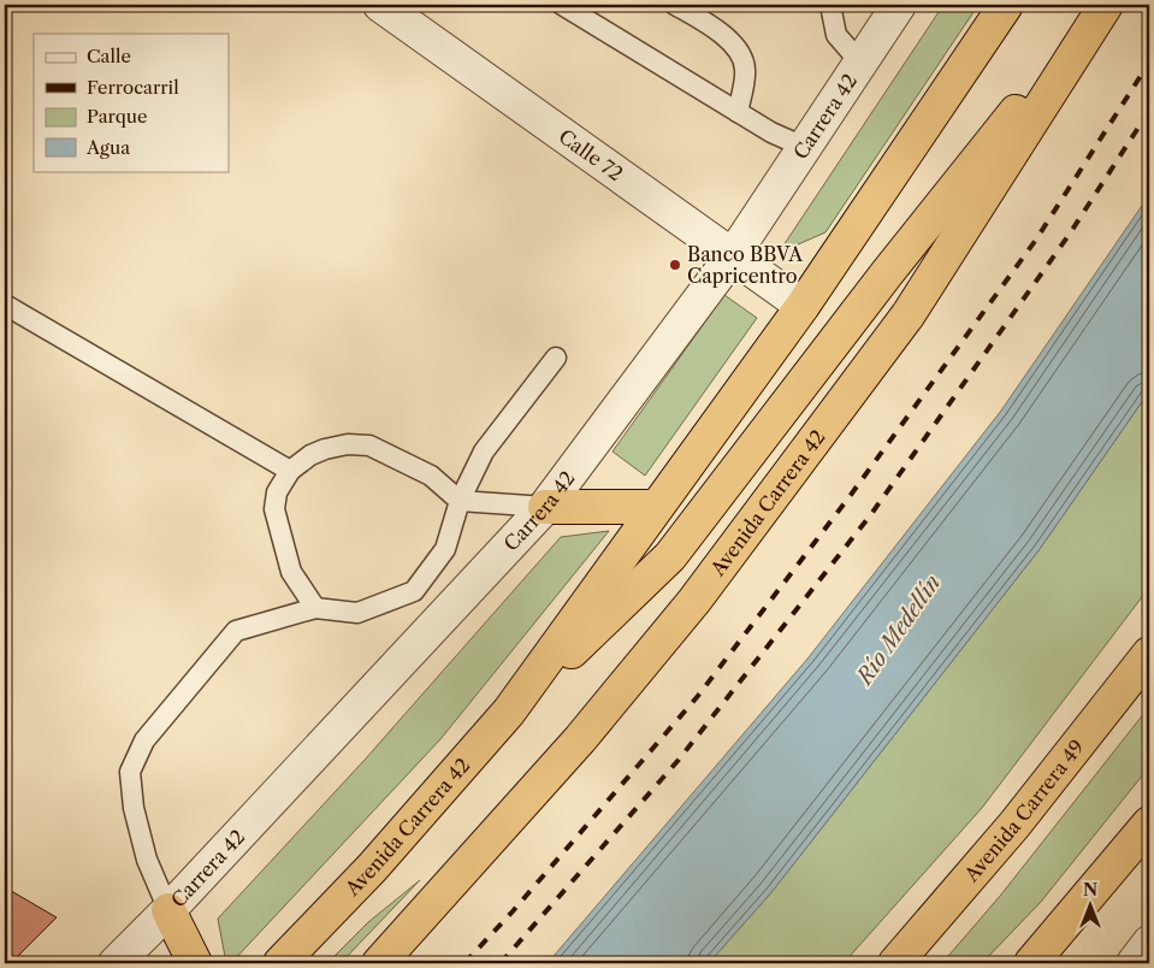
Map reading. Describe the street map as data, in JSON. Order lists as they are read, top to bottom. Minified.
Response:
{"streets":{"highway":["Avenida Carrera 42","Avenida Carrera 49"],"street":["Carrera 42","Calle 72"]},"crossings":[["Carrera 42","Calle 72"],["Calle 72","Avenida Carrera 42"]],"water":["Río Medellín"],"places":["Banco BBVA Capricentro"],"legend":["Calle","Ferrocarril","Parque","Agua"],"north":"top"}
